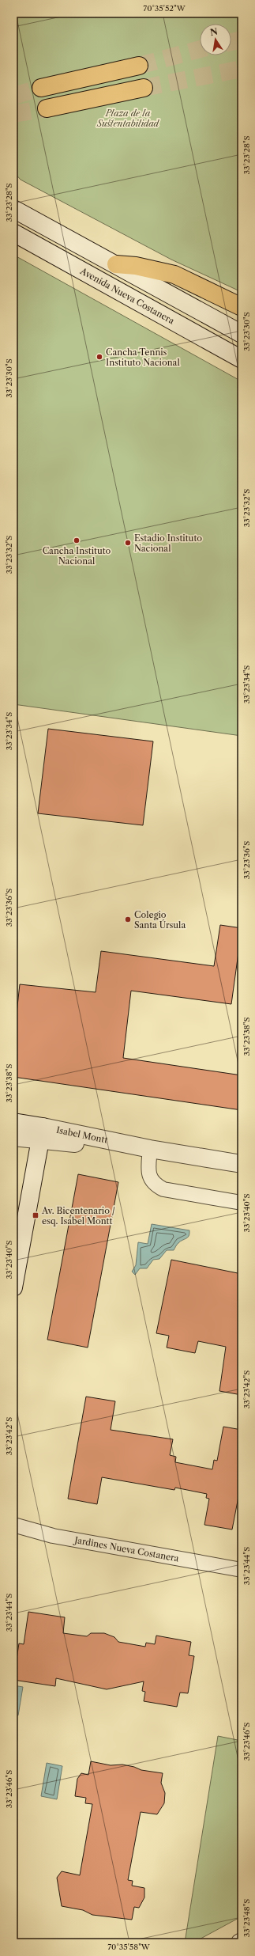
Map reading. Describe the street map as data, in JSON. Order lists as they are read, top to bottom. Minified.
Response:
{"streets":{"main road":["Avenida Nueva Costanera","Isabel Montt"],"street":["Jardines Nueva Costanera"]},"parks":["Plaza de la Sustentabilidad"],"places":{"other":["Cancha Tennis Instituto Nacional","Cancha Instituto Nacional","Estadio Instituto Nacional","Colegio Santa Úrsula"],"transit":["Av. Bicentenario / esq. Isabel Montt"]},"north":"top","coordinates":["70°35'52\"W","33°23'28\"S","33°23'30\"S","33°23'32\"S","33°23'34\"S","33°23'36\"S","33°23'38\"S","33°23'40\"S","33°23'42\"S","33°23'44\"S","33°23'46\"S","33°23'48\"S","70°35'58\"W"]}
